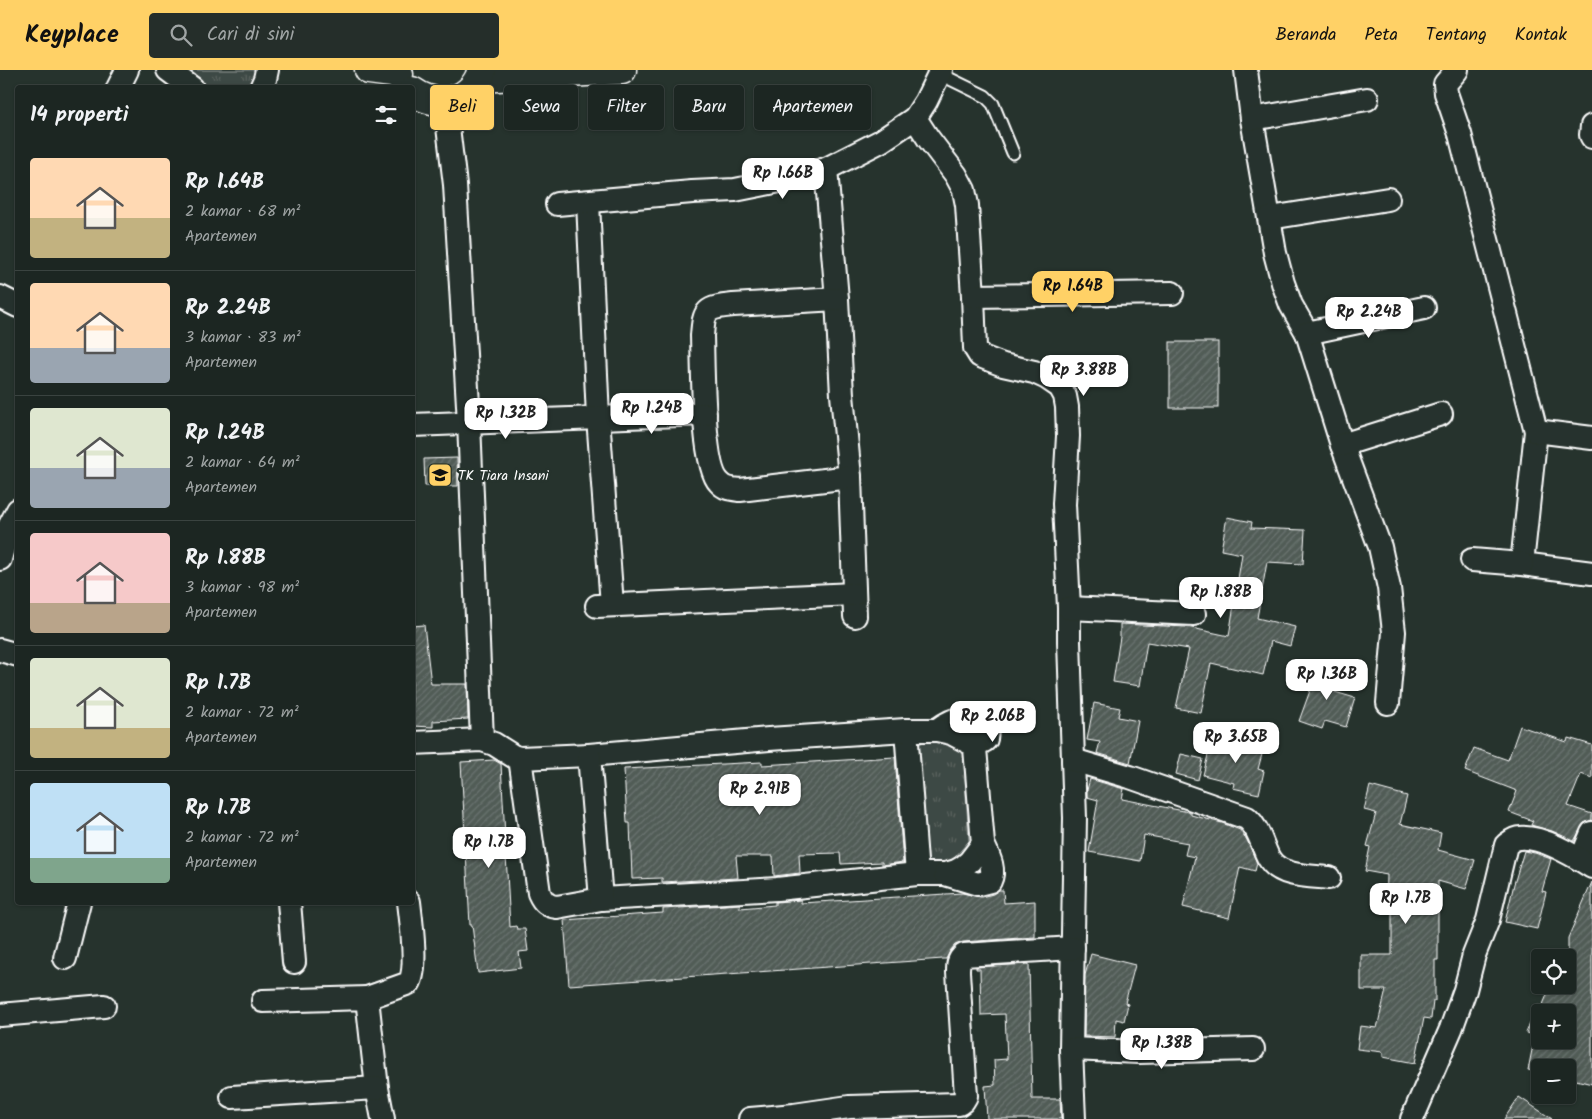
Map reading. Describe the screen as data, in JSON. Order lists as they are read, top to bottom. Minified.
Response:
{"places":{"school or university":["TK Tiara Insani"]},"page":{"header":"Keyplace","search":"Cari di sini","nav":["Beranda","Peta","Tentang","Kontak"],"chip":["Beli","Sewa","Filter","Baru","Apartemen"],"heading":"14 properti","list":[{"name":"Rp 1.64B","note":"2 kamar · 68 m² · Apartemen"},{"name":"Rp 2.24B","note":"3 kamar · 83 m² · Apartemen"},{"name":"Rp 1.24B","note":"2 kamar · 64 m² · Apartemen"},{"name":"Rp 1.88B","note":"3 kamar · 98 m² · Apartemen"},{"name":"Rp 1.7B","note":"2 kamar · 72 m² · Apartemen"},{"name":"Rp 1.7B","note":"2 kamar · 72 m² · Apartemen"}],"price":["Rp 1.66B","Rp 1.64B","Rp 2.24B","Rp 3.88B","Rp 1.24B","Rp 1.32B","Rp 1.88B","Rp 1.36B","Rp 2.06B","Rp 3.65B","Rp 2.91B","Rp 1.7B","Rp 1.7B","Rp 1.38B"],"map_buttons":["+","−"]}}
